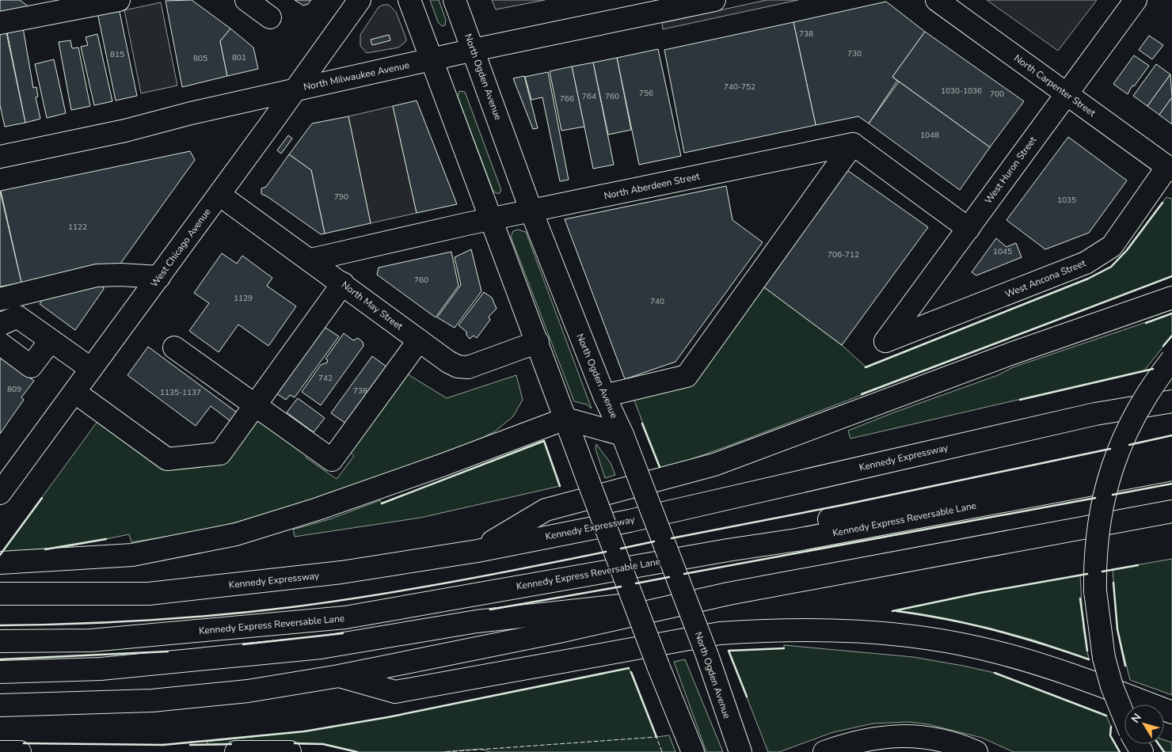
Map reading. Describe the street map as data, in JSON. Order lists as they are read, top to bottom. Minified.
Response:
{"streets":{"main road":["North Milwaukee Avenue","North Ogden Avenue","North Carpenter Street","West Huron Street","North Aberdeen Street","West Chicago Avenue","West Ancona Street","North May Street","Kennedy Expressway","Kennedy Express Reversable Lane"]},"crossings":[["North Milwaukee Avenue","North Ogden Avenue"],["North Milwaukee Avenue","West Chicago Avenue"],["North Ogden Avenue","North Aberdeen Street"],["North Carpenter Street","West Huron Street"],["North Carpenter Street","West Ancona Street"],["West Huron Street","West Ancona Street"],["North Aberdeen Street","North May Street"],["West Chicago Avenue","North May Street"]],"house_numbers":["738","730","815","801","805","740-752","1030-1036","756","700","764","760","766","1048","790","1035","1122","1045","706-712","760","1129","740","742","809","738","1135-1137"],"north":"top left"}
